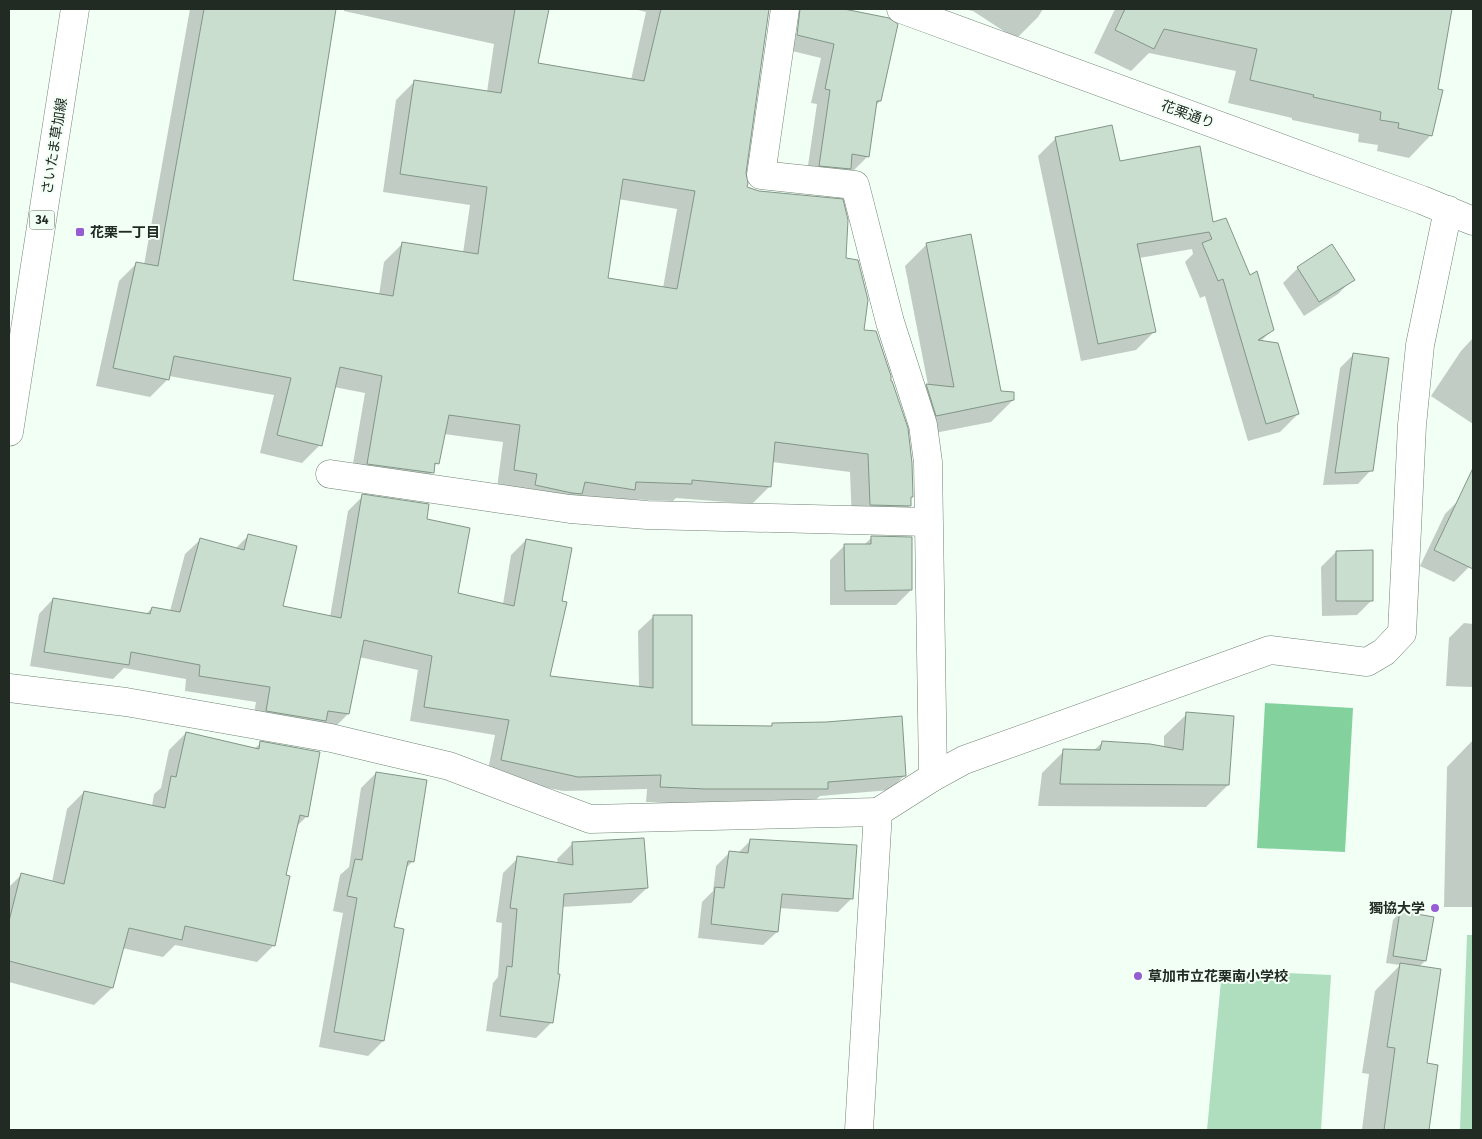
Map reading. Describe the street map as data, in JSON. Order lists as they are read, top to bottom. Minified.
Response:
{"streets":{"street":["花栗通り","さいたま草加線","34"]},"places":{"transit":["花栗一丁目"],"other":["獨協大学","草加市立花栗南小学校"]}}
